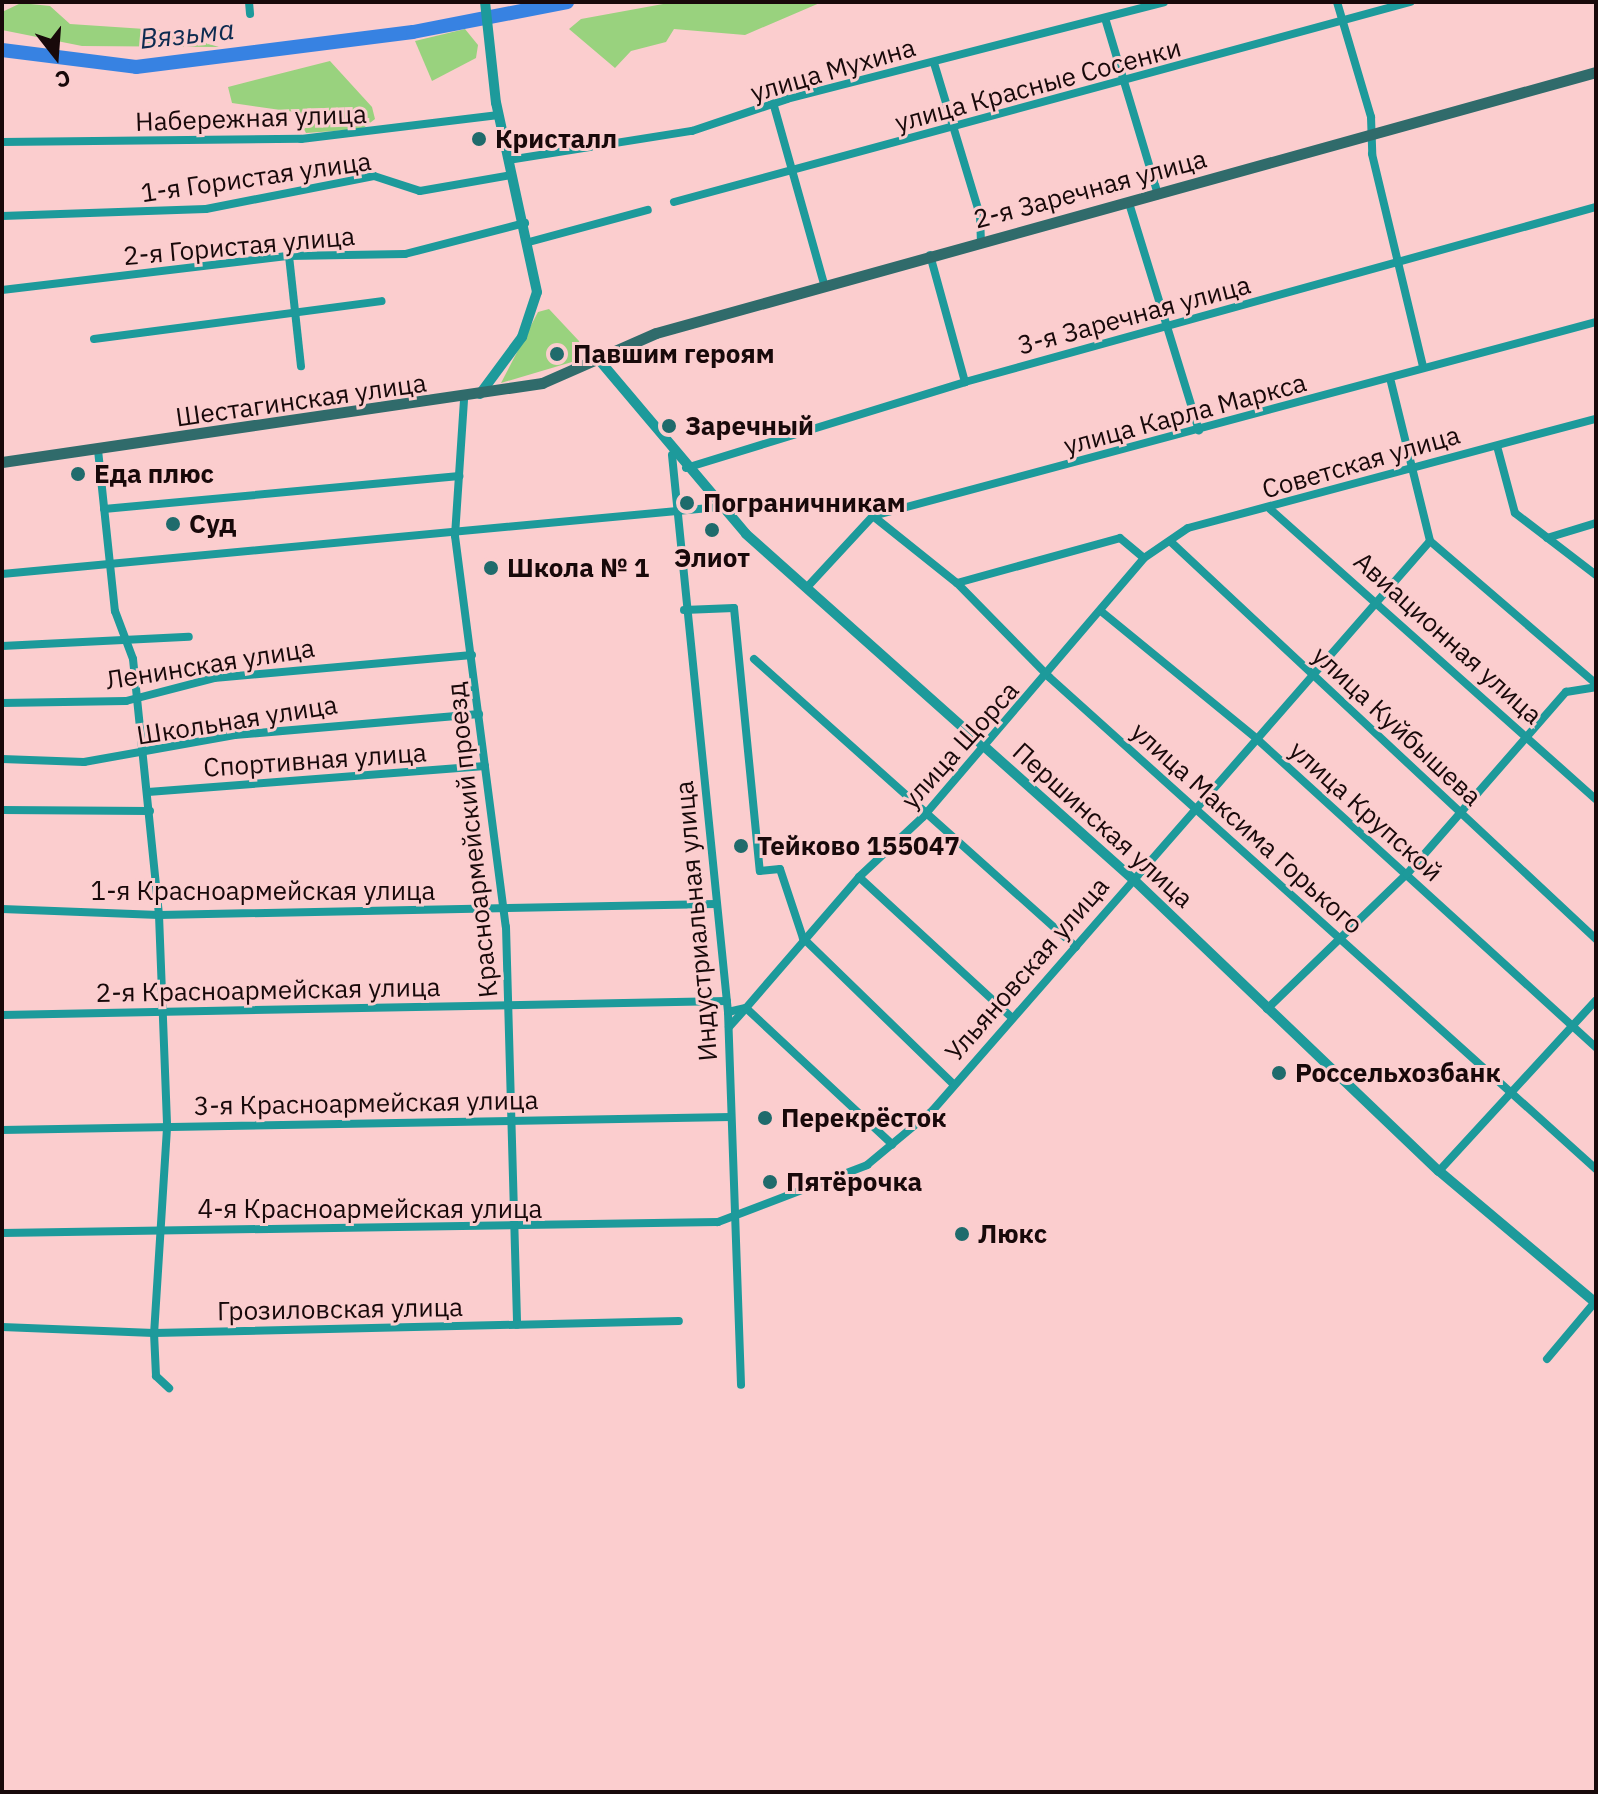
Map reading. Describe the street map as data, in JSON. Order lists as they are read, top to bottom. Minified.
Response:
{"streets":{"main road":["2-я Заречная улица","Шестагинская улица"],"street":["улица Мухина","улица Красные Сосенки","Набережная улица","1-я Гористая улица","2-я Гористая улица","3-я Заречная улица","улица Карла Маркса","Советская улица","Авиационная улица","Ленинская улица","Школьная улица","улица Куйбышева","улица Щорса","Спортивная улица","улица Крупской","Першинская улица","улица Максима Горького","Красноармейский проезд","1-я Красноармейская улица","Индустриальная улица","Ульяновская улица","2-я Красноармейская улица","3-я Красноармейская улица","4-я Красноармейская улица","Грозиловская улица"]},"crossings":[["2-я Заречная улица","Шестагинская улица"],["2-я Заречная улица","Першинская улица"],["3-я Заречная улица","Першинская улица"],["Шестагинская улица","Першинская улица"],["Шестагинская улица","Красноармейский проезд"],["улица Карла Маркса","улица Максима Горького"],["Советская улица","Авиационная улица"],["Советская улица","улица Куйбышева"],["Советская улица","улица Щорса"],["Авиационная улица","Ульяновская улица"],["Ленинская улица","Красноармейский проезд"],["Школьная улица","Красноармейский проезд"],["улица Куйбышева","Ульяновская улица"],["улица Щорса","улица Крупской"],["улица Щорса","Першинская улица"],["улица Щорса","улица Максима Горького"],["улица Щорса","Индустриальная улица"],["Спортивная улица","Красноармейский проезд"],["улица Крупской","Ульяновская улица"],["Першинская улица","Индустриальная улица"],["Першинская улица","Ульяновская улица"],["улица Максима Горького","Ульяновская улица"],["Красноармейский проезд","1-я Красноармейская улица"],["Красноармейский проезд","2-я Красноармейская улица"],["Красноармейский проезд","3-я Красноармейская улица"],["Красноармейский проезд","4-я Красноармейская улица"],["Красноармейский проезд","Грозиловская улица"],["1-я Красноармейская улица","Индустриальная улица"],["Индустриальная улица","Ульяновская улица"],["Индустриальная улица","2-я Красноармейская улица"],["Индустриальная улица","3-я Красноармейская улица"],["Индустриальная улица","4-я Красноармейская улица"],["Ульяновская улица","4-я Красноармейская улица"]],"water":["Вязьма"],"places":["Кристалл","Павшим героям","Заречный","Еда плюс","Пограничникам","Суд","Элиот","Школа № 1","Тейково 155047","Россельхозбанк","Перекрёсток","Пятёрочка","Люкс"],"north":"bottom"}
